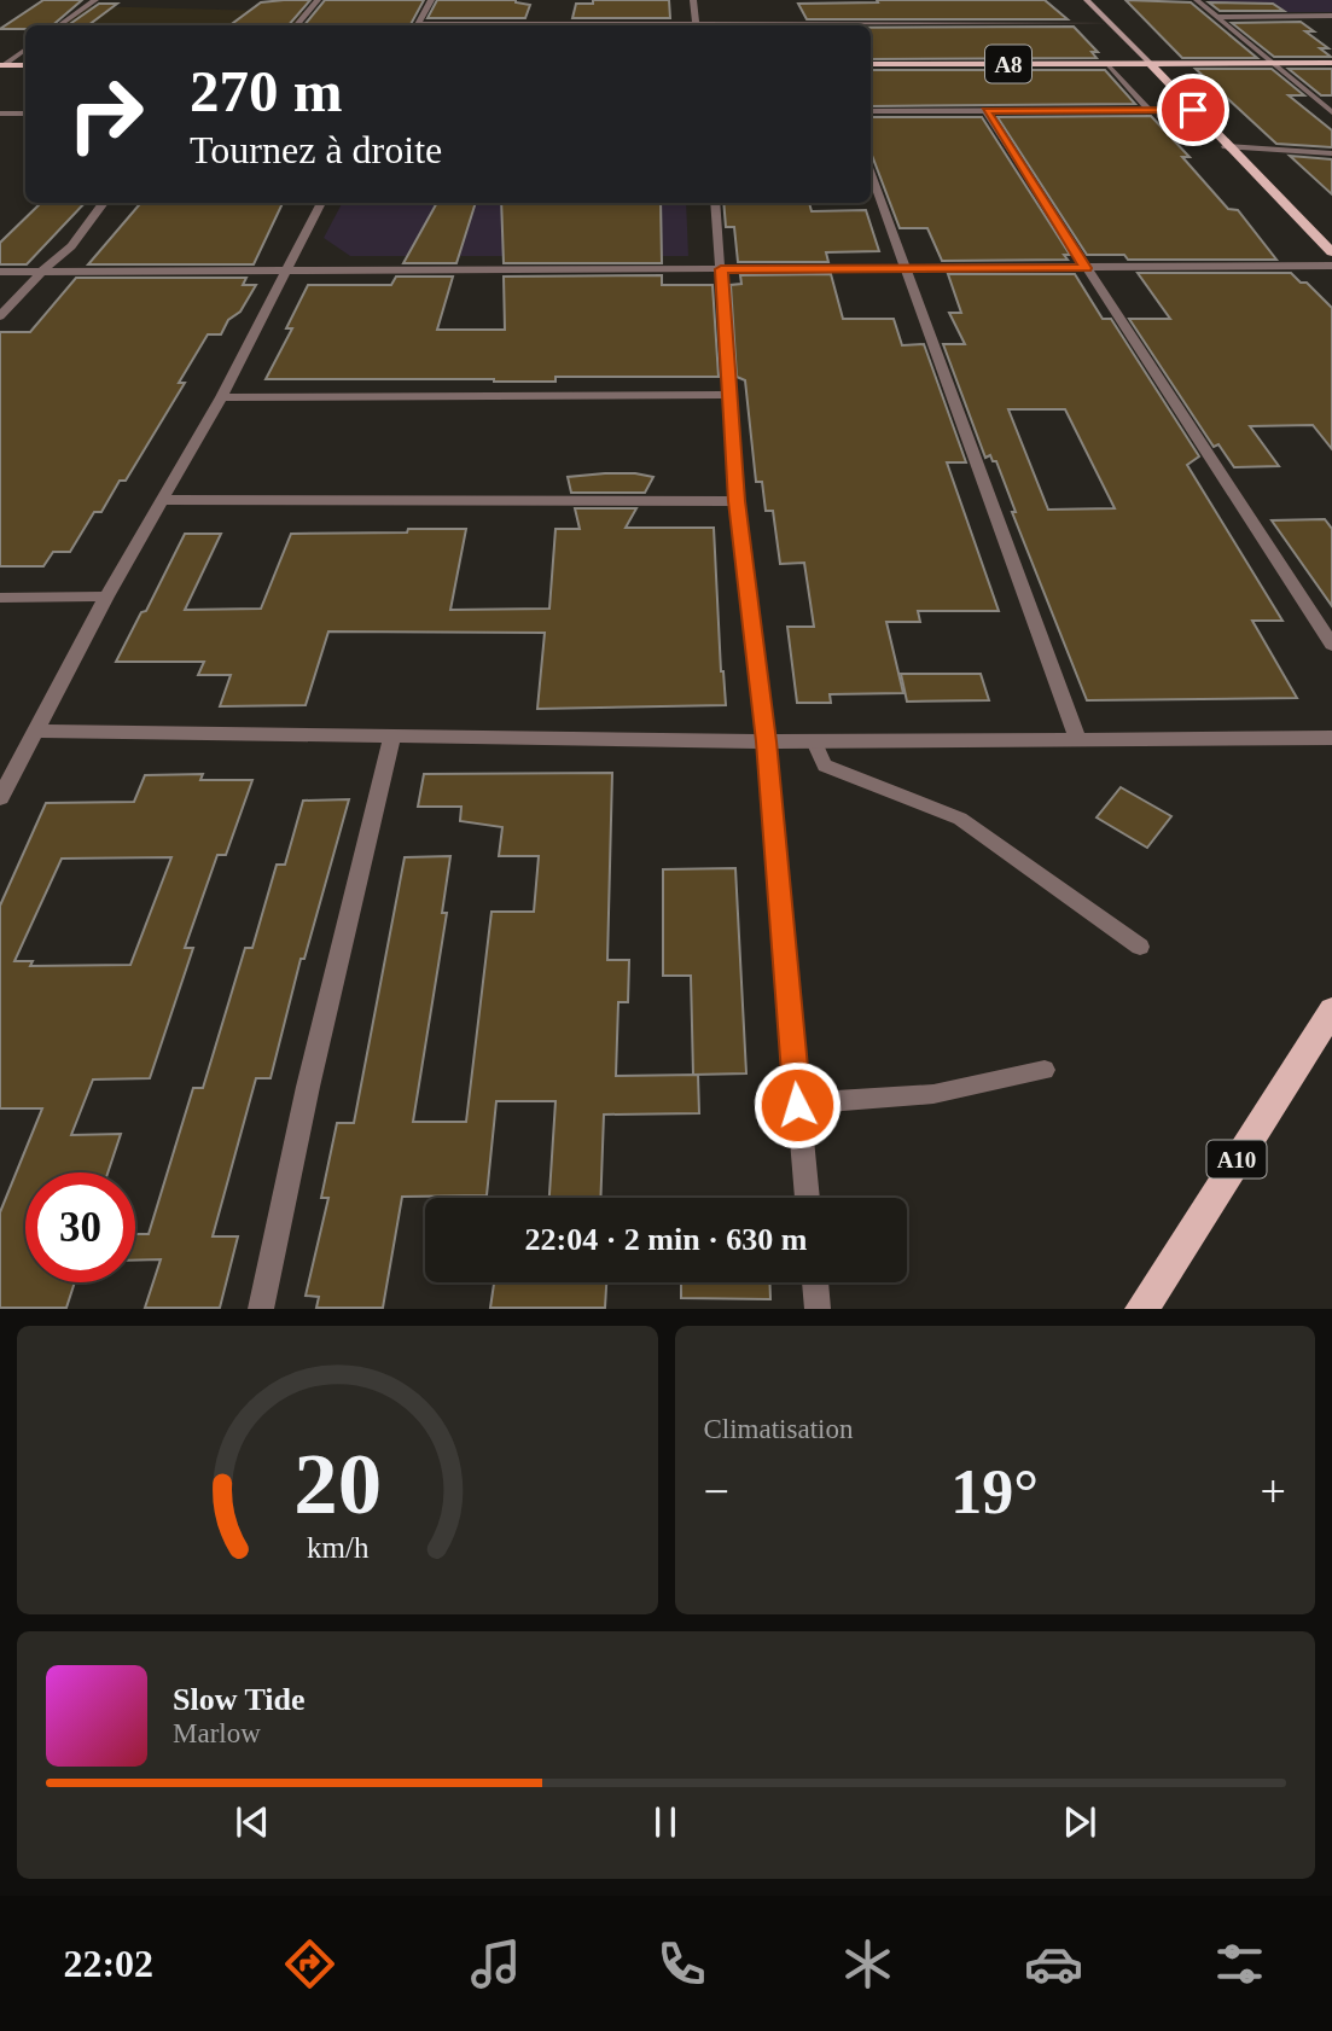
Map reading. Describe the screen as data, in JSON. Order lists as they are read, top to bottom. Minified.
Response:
{"streets":{"main road":["A8","A10"]},"page":{"turn":["270 m","Tournez à droite"],"limit":"30","trip":"22:04 · 2 min · 630 m","tile":"Climatisation","heat":["−","19°","+"],"song":["Slow Tide","Marlow"],"tabs":"22:02","gauge":["20","km/h"]}}
